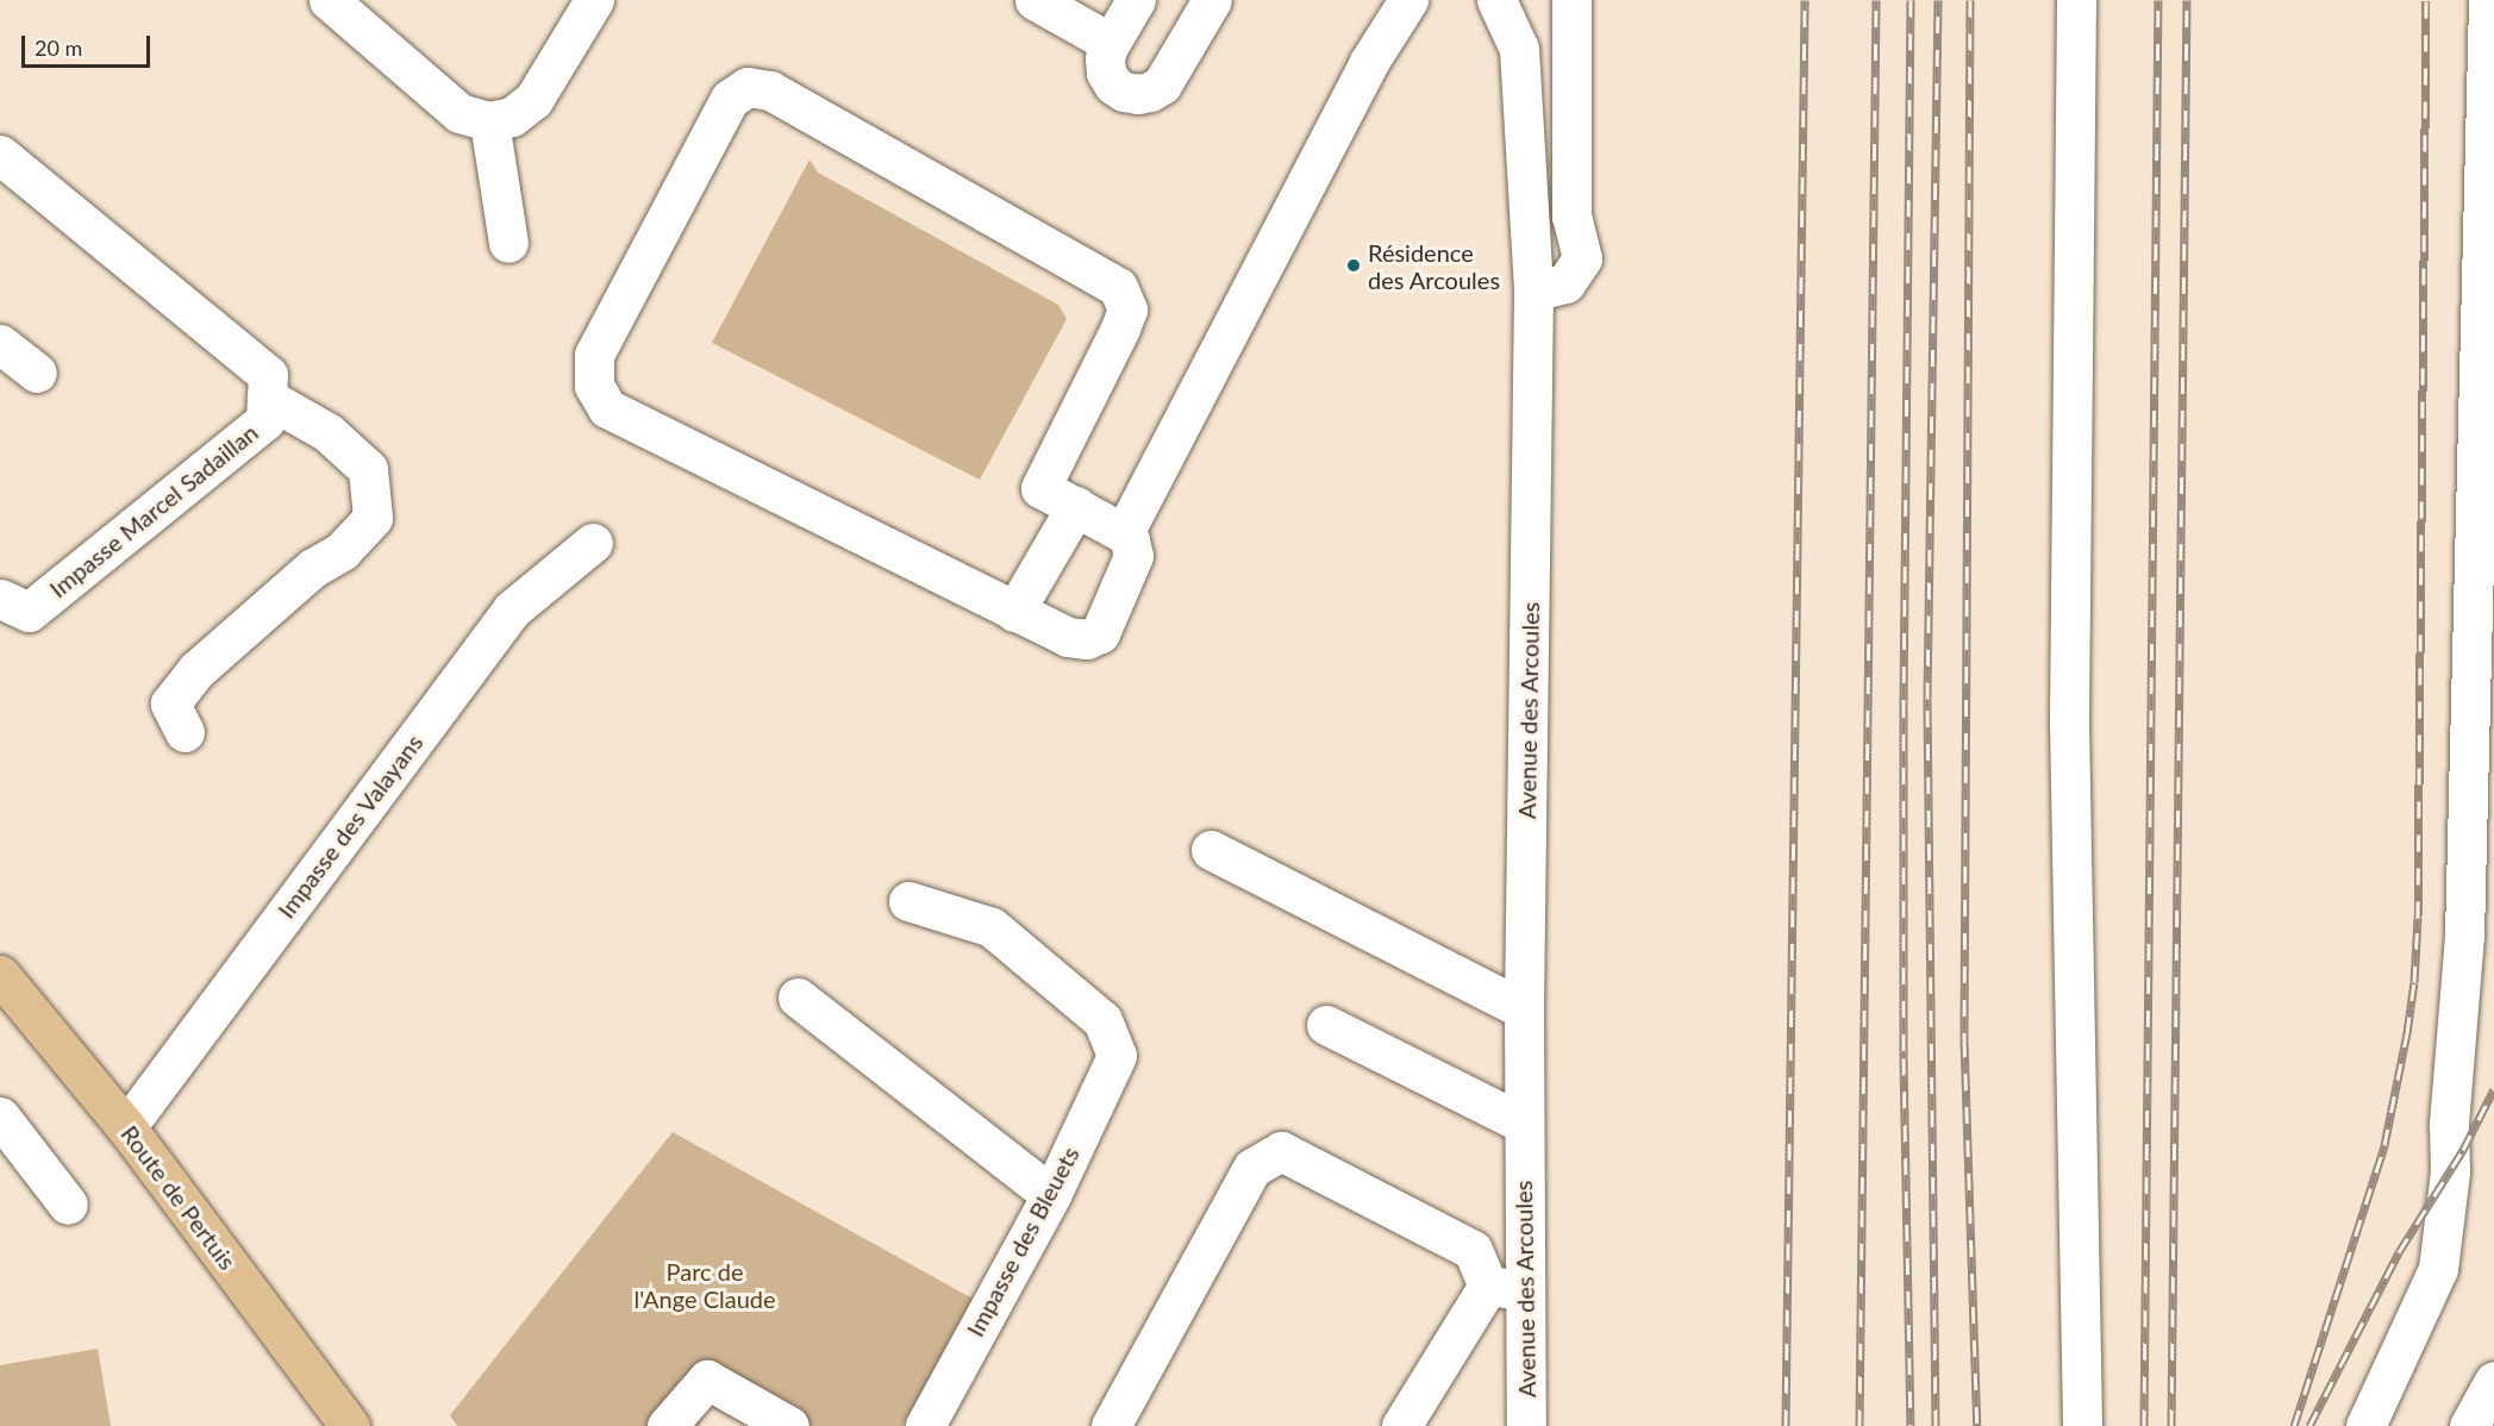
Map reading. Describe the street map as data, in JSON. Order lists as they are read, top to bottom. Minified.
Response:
{"streets":{"main road":["Route de Pertuis"],"street":["Impasse Marcel Sadaillan","Avenue des Arcoules","Impasse des Valayans","Impasse des Bleuets"]},"crossings":[["Impasse des Valayans","Route de Pertuis"]],"parks":["Parc de l'Ange Claude"],"places":["Résidence des Arcoules"],"scale_bar":"20 m"}
